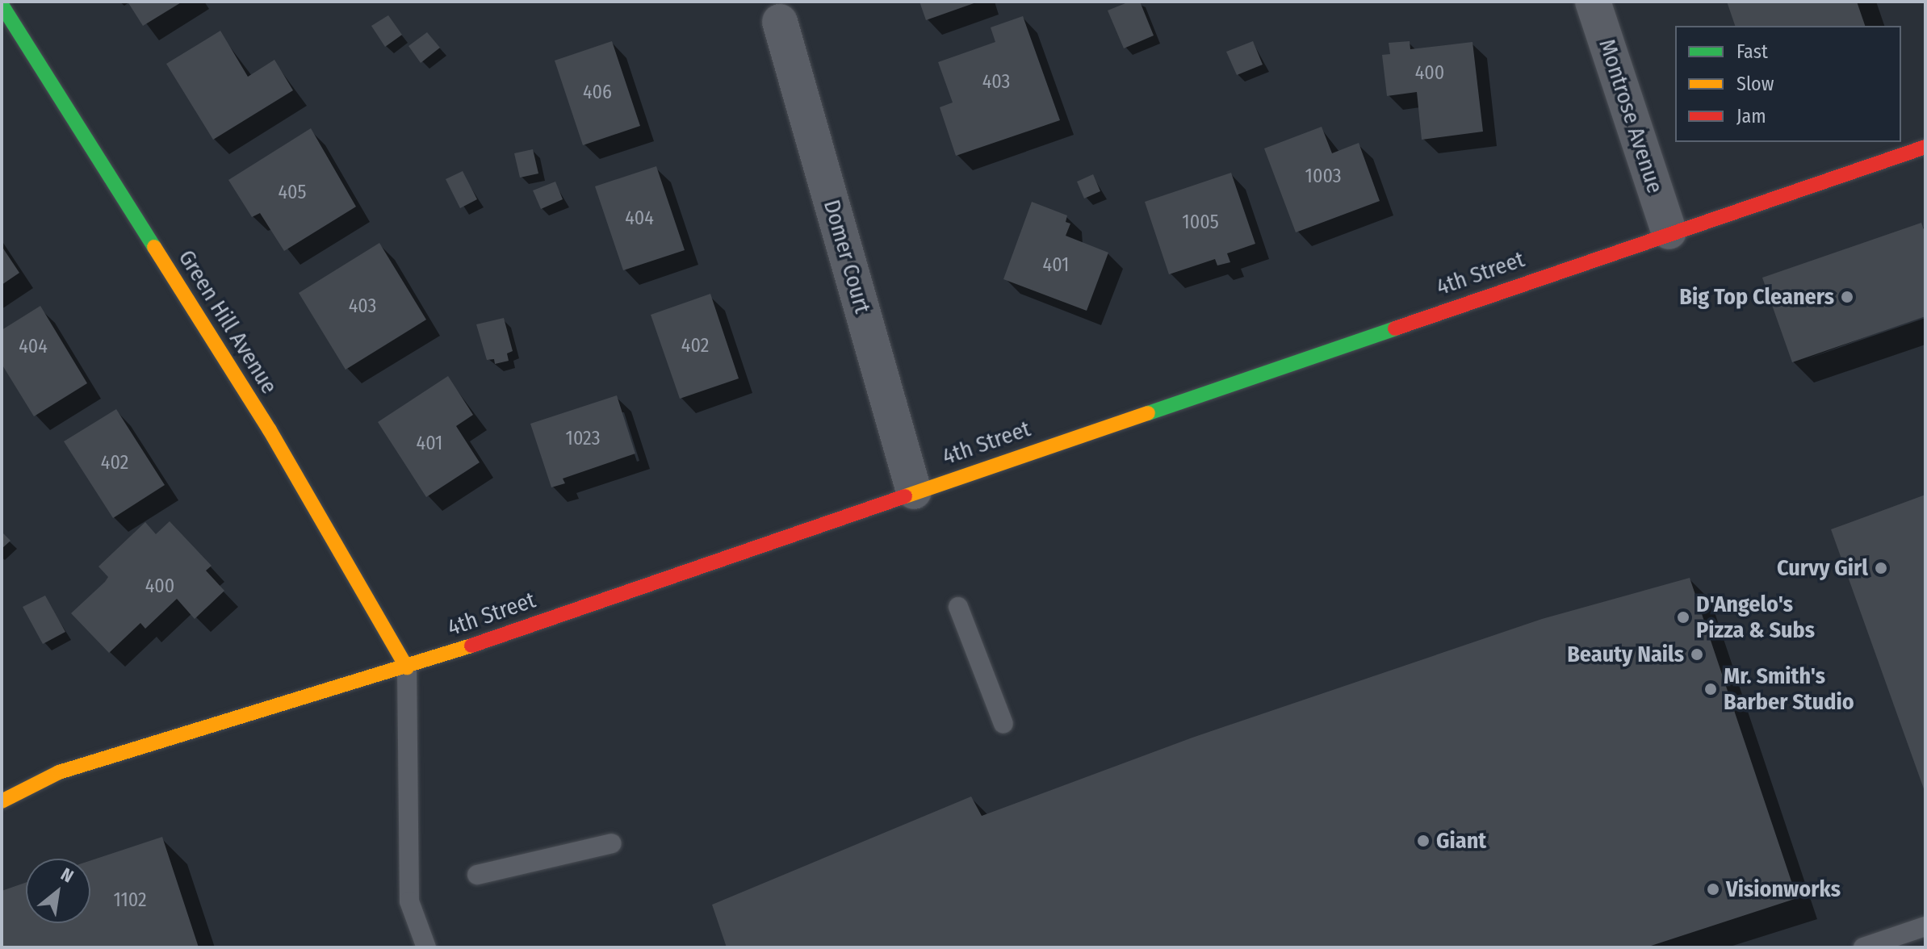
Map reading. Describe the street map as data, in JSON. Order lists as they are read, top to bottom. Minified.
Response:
{"streets":{"street":["Montrose Avenue","Domer Court","4th Street","Green Hill Avenue"]},"crossings":[["Montrose Avenue","4th Street"],["Domer Court","4th Street"],["4th Street","Green Hill Avenue"]],"places":["Big Top Cleaners","Curvy Girl","D'Angelo's Pizza & Subs","Beauty Nails","Mr. Smith's Barber Studio","Giant","Visionworks"],"house_numbers":["400","403","406","1003","405","404","1005","401","403","402","404","1023","401","402","400","1102"],"legend":["Fast","Slow","Jam"],"north":"top right"}
